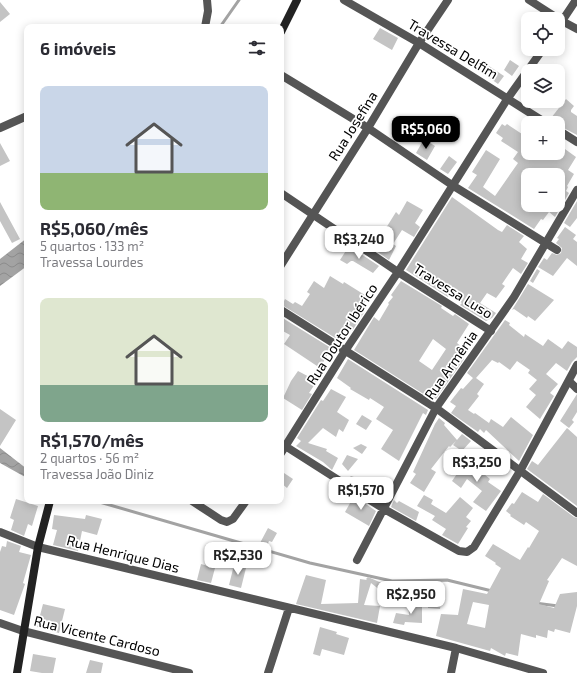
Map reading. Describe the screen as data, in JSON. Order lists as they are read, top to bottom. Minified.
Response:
{"streets":{"street":["Travessa Delfim","Rua Josefina","Travessa Luso","Rua Doutor Ibérico","Rua Armênia","Rua Henrique Dias","Rua Vicente Cardoso"]},"crossings":[["Travessa Delfim","Rua Josefina"],["Travessa Delfim","Rua Doutor Ibérico"],["Rua Josefina","Travessa Luso"],["Travessa Luso","Rua Doutor Ibérico"],["Travessa Luso","Rua Armênia"]],"page":{"map_buttons":["+","−"],"heading":"6 imóveis","list":[{"name":"R$5,060/mês","note":"5 quartos · 133 m² · Travessa Lourdes"},{"name":"R$1,570/mês","note":"2 quartos · 56 m² · Travessa João Diniz"}],"price":["R$5,060","R$3,240","R$3,250","R$1,570","R$2,530","R$2,950"]}}
